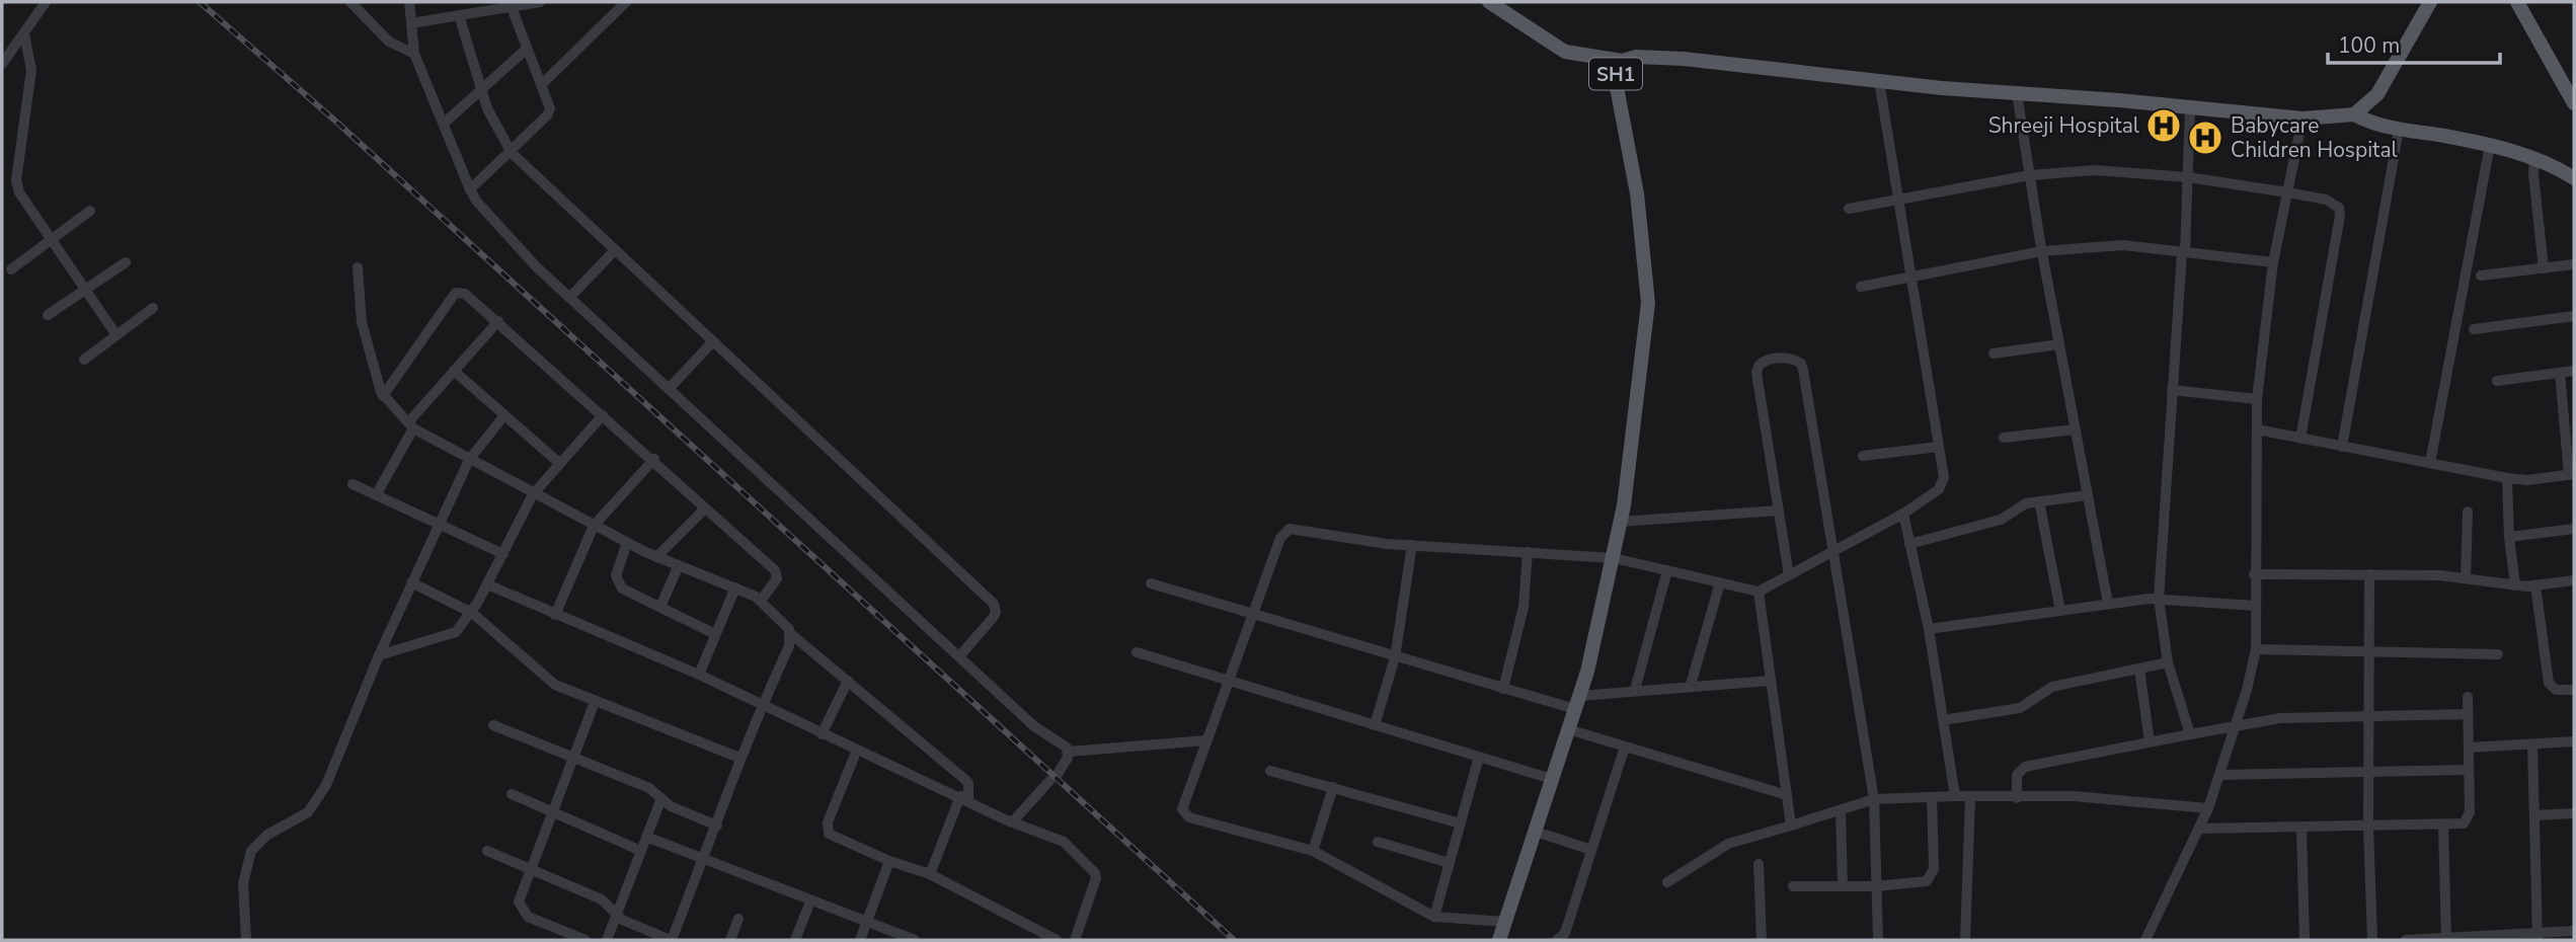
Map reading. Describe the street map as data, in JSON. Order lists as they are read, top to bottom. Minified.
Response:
{"streets":{"main road":["SH1"]},"places":{"hospital":["Shreeji Hospital","Babycare Children Hospital"]},"scale_bar":"100 m"}
